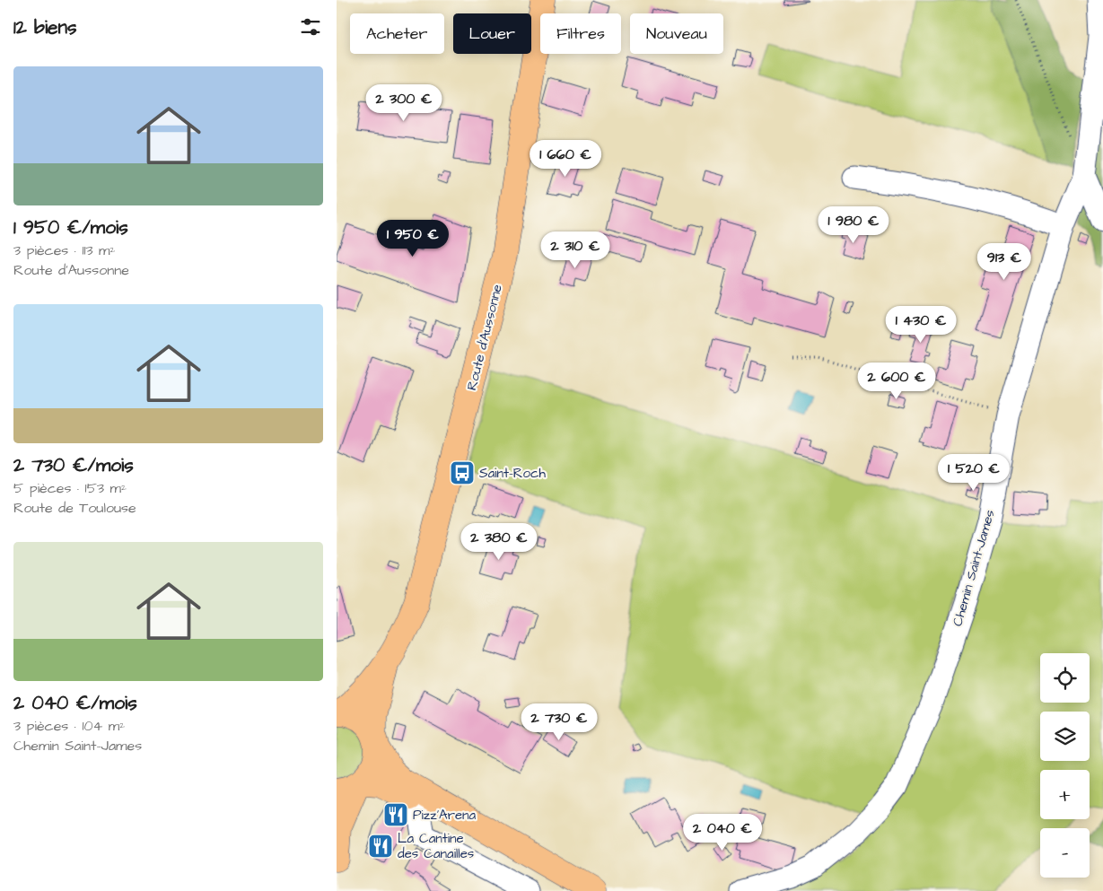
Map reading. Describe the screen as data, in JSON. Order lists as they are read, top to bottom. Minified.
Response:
{"streets":{"main road":["Route d'Aussonne"],"street":["Chemin Saint-James"]},"places":{"bus stop":["Saint-Roch"],"restaurant":["Pizz'Arena","La Cantine des Canailles"]},"page":{"heading":"12 biens","chip":["Acheter","Louer","Filtres","Nouveau"],"list":[{"name":"1 950 €/mois","note":"3 pièces · 113 m² · Route d'Aussonne"},{"name":"2 730 €/mois","note":"5 pièces · 153 m² · Route de Toulouse"},{"name":"2 040 €/mois","note":"3 pièces · 104 m² · Chemin Saint-James"}],"price":["2 300 €","1 660 €","1 980 €","1 950 €","2 310 €","913 €","1 430 €","2 600 €","1 520 €","2 380 €","2 730 €","2 040 €"],"map_buttons":["+","−"]}}
